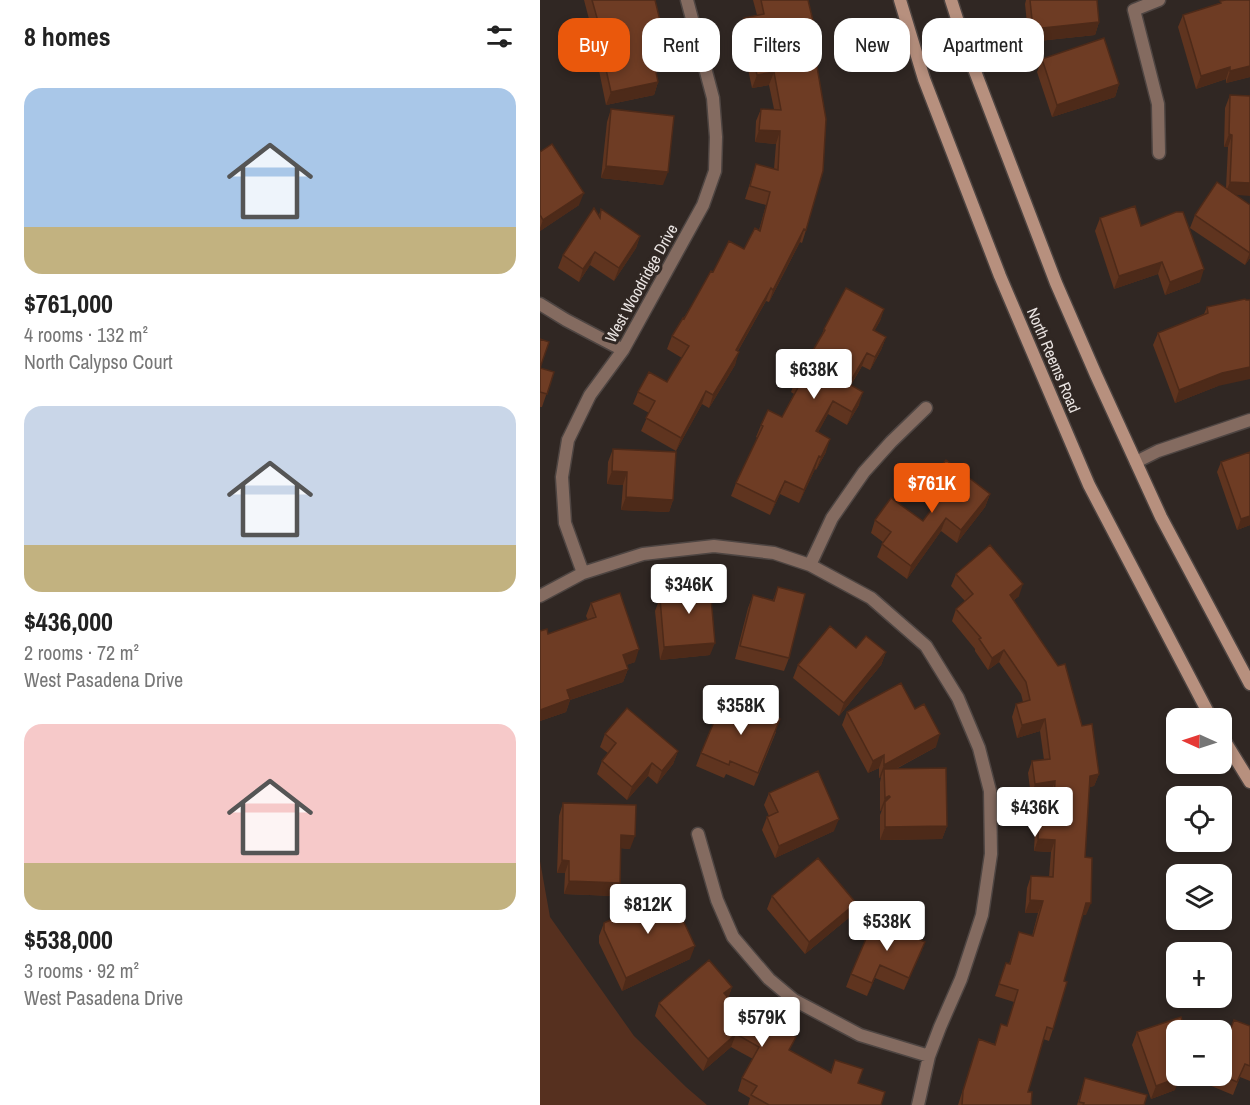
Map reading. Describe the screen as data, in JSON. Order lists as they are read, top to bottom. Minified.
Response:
{"streets":{"main road":["North Reems Road"],"street":["West Woodridge Drive"]},"north":"left","page":{"heading":"8 homes","chip":["Buy","Rent","Filters","New","Apartment"],"list":[{"name":"$761,000","note":"4 rooms · 132 m² · North Calypso Court"},{"name":"$436,000","note":"2 rooms · 72 m² · West Pasadena Drive"},{"name":"$538,000","note":"3 rooms · 92 m² · West Pasadena Drive"}],"price":["$638K","$761K","$346K","$358K","$436K","$812K","$538K","$579K"],"map_buttons":["+","−"]}}
